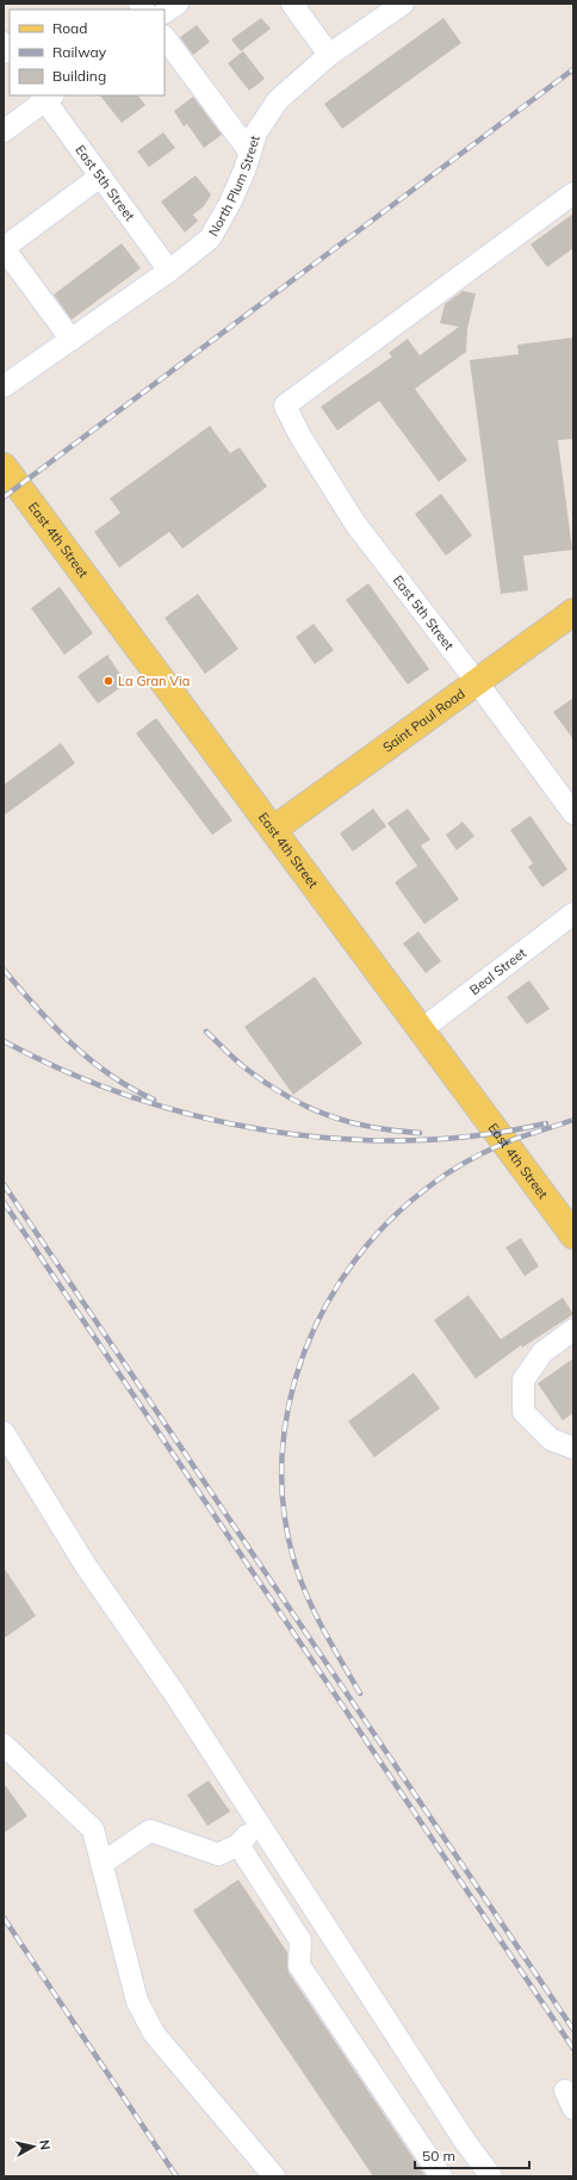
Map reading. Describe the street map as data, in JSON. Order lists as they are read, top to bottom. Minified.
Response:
{"streets":{"main road":["East 4th Street","Saint Paul Road"],"street":["East 5th Street","North Plum Street","Beal Street"]},"crossings":[["East 5th Street","North Plum Street"],["East 5th Street","Saint Paul Road"],["East 4th Street","Saint Paul Road"],["East 4th Street","Beal Street"]],"places":["La Gran Via"],"legend":["Road","Railway","Building"],"scale_bar":"50 m","north":"right"}
